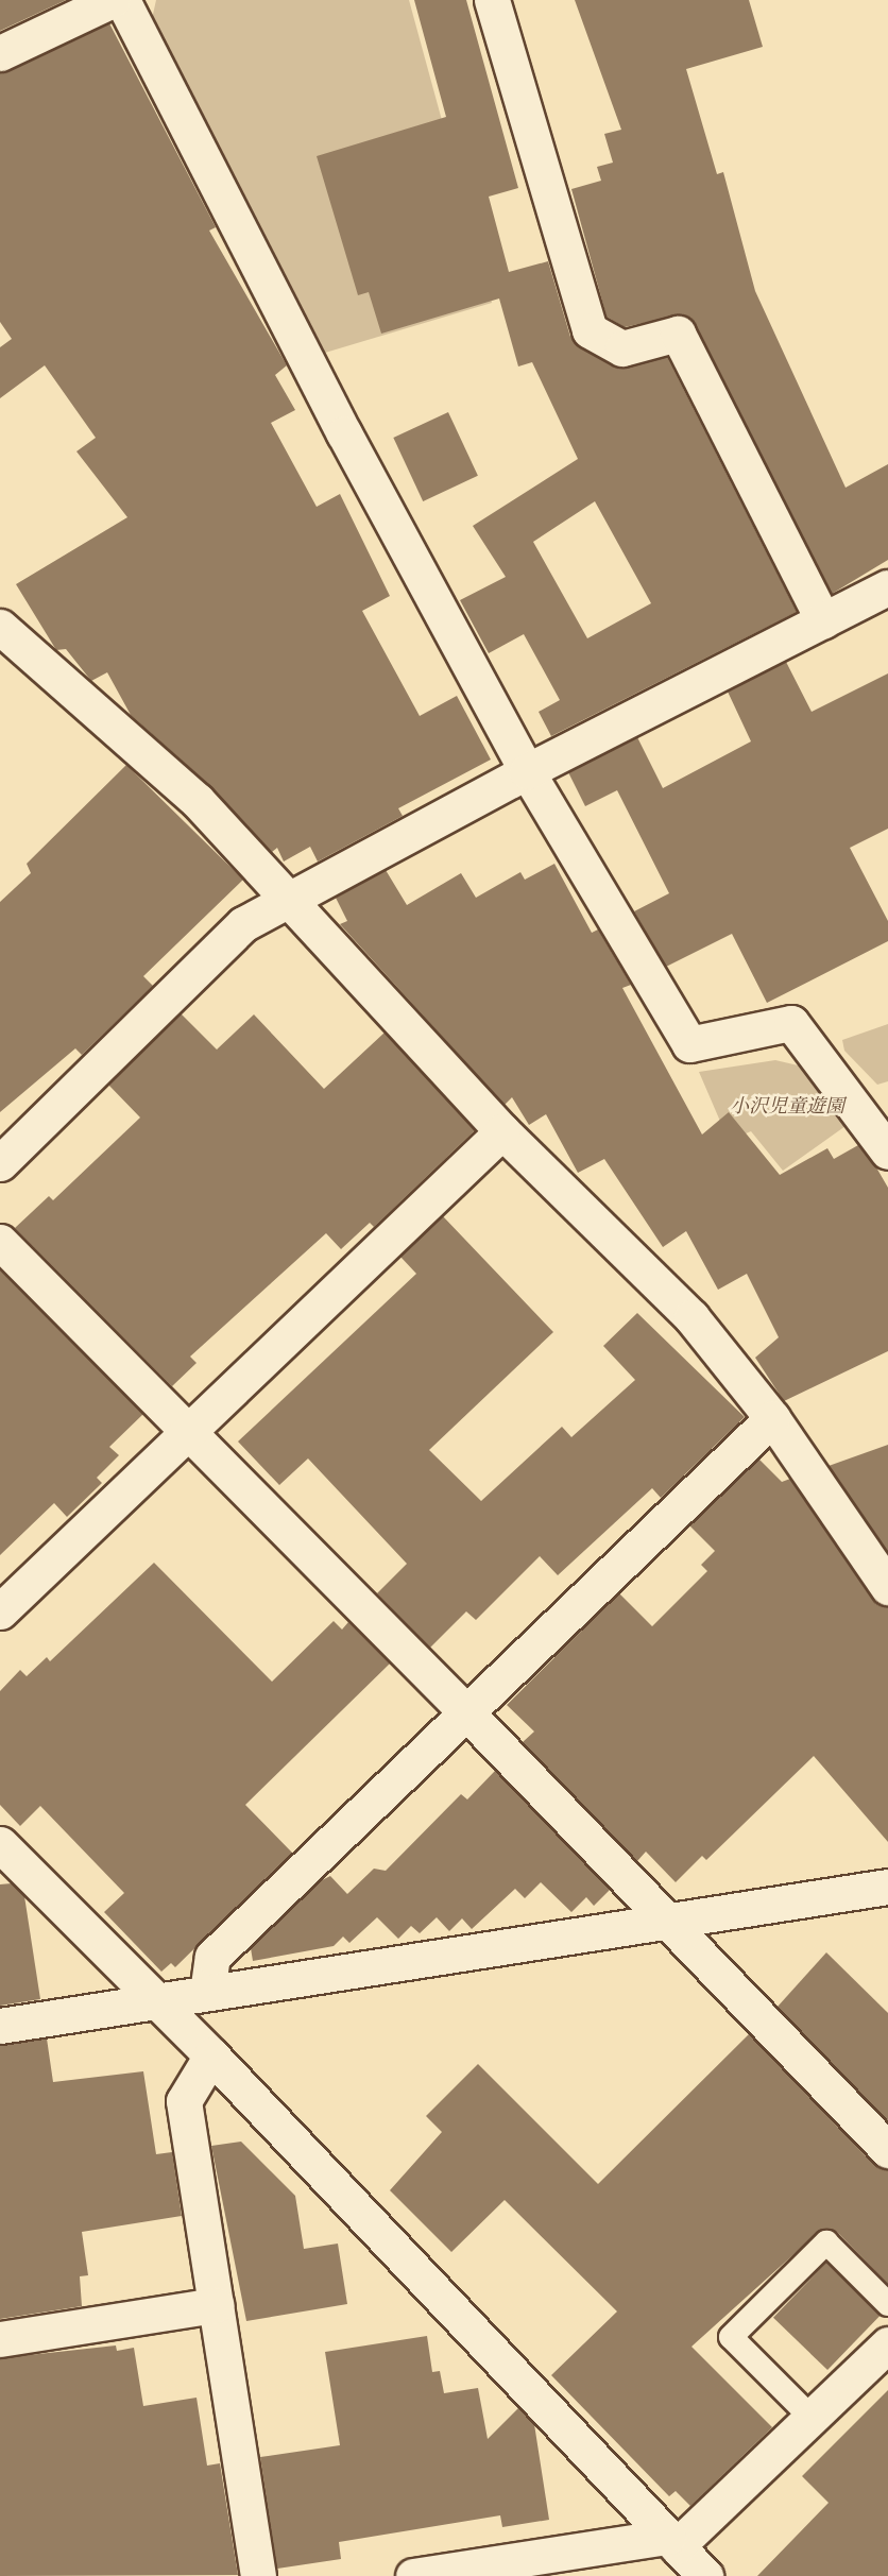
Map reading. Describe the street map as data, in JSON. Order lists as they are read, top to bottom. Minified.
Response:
{"parks":["小沢児童遊園"]}
